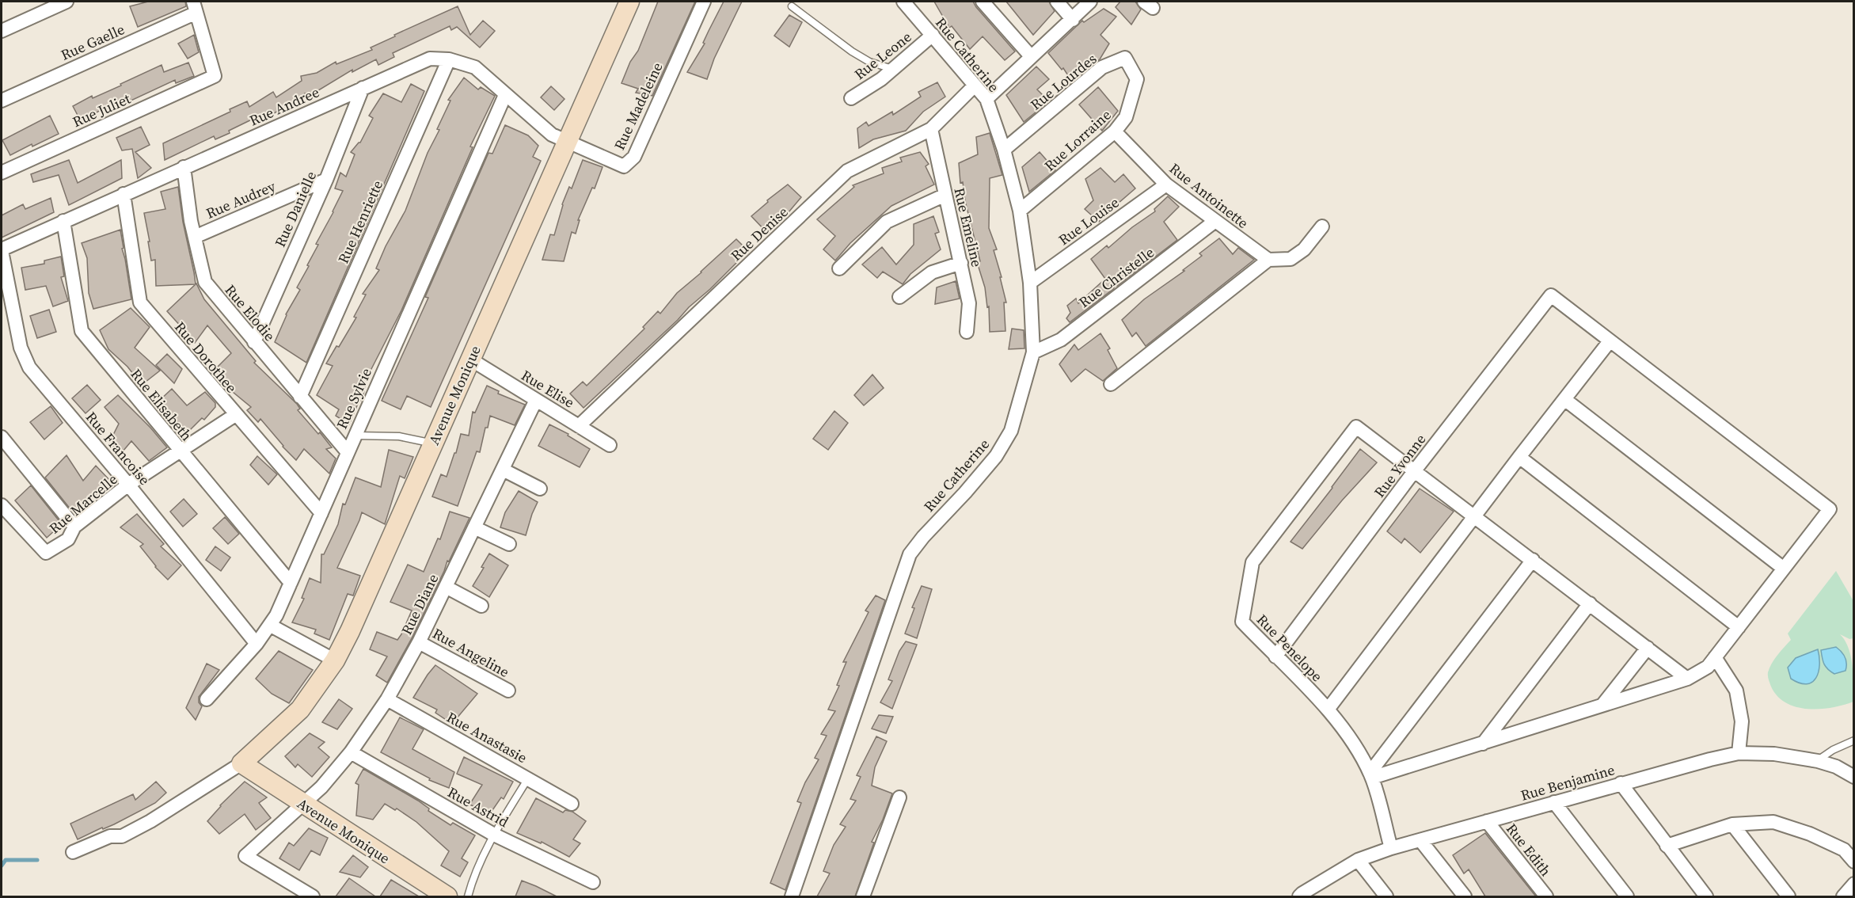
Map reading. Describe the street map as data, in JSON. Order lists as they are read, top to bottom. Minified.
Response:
{"streets":{"street":["Rue Gaelle","Rue Catherine","Rue Leone","Rue Lourdes","Rue Andree","Rue Madeleine","Rue Juliet","Rue Lorraine","Rue Antoinette","Rue Audrey","Rue Danielle","Rue Louise","Rue Henriette","Rue Emeline","Rue Denise","Rue Christelle","Rue Elodie","Rue Dorothee","Rue Elise","Avenue Monique","Rue Sylvie","Rue Elisabeth","Rue Francoise","Rue Yvonne","Rue Marcelle","Rue Diane","Rue Penelope","Rue Angeline","Rue Anastasie","Rue Benjamine","Rue Astrid","Rue Edith"]},"crossings":[["Rue Gaelle","Rue Juliet"],["Rue Catherine","Rue Leone"],["Rue Catherine","Rue Lourdes"],["Rue Catherine","Rue Lorraine"],["Rue Catherine","Rue Louise"],["Rue Catherine","Rue Denise"],["Rue Catherine","Rue Christelle"],["Rue Lourdes","Rue Lorraine"],["Rue Andree","Rue Madeleine"],["Rue Andree","Rue Danielle"],["Rue Andree","Rue Henriette"],["Rue Andree","Rue Elodie"],["Rue Andree","Rue Dorothee"],["Rue Andree","Avenue Monique"],["Rue Andree","Rue Sylvie"],["Rue Andree","Rue Elisabeth"],["Rue Andree","Rue Francoise"],["Rue Madeleine","Avenue Monique"],["Rue Lorraine","Rue Antoinette"],["Rue Antoinette","Rue Louise"],["Rue Antoinette","Rue Christelle"],["Rue Audrey","Rue Danielle"],["Rue Audrey","Rue Elodie"],["Rue Danielle","Rue Elodie"],["Rue Henriette","Rue Elodie"],["Rue Emeline","Rue Denise"],["Rue Denise","Rue Elise"],["Rue Elodie","Rue Sylvie"],["Rue Dorothee","Rue Sylvie"],["Rue Dorothee","Rue Marcelle"],["Rue Elise","Avenue Monique"],["Rue Elise","Rue Diane"],["Avenue Monique","Rue Diane"],["Rue Sylvie","Rue Elisabeth"],["Rue Sylvie","Rue Francoise"],["Rue Elisabeth","Rue Marcelle"],["Rue Francoise","Rue Marcelle"],["Rue Yvonne","Rue Penelope"],["Rue Diane","Rue Angeline"],["Rue Diane","Rue Anastasie"],["Rue Diane","Rue Astrid"],["Rue Penelope","Rue Benjamine"],["Rue Benjamine","Rue Edith"]]}
